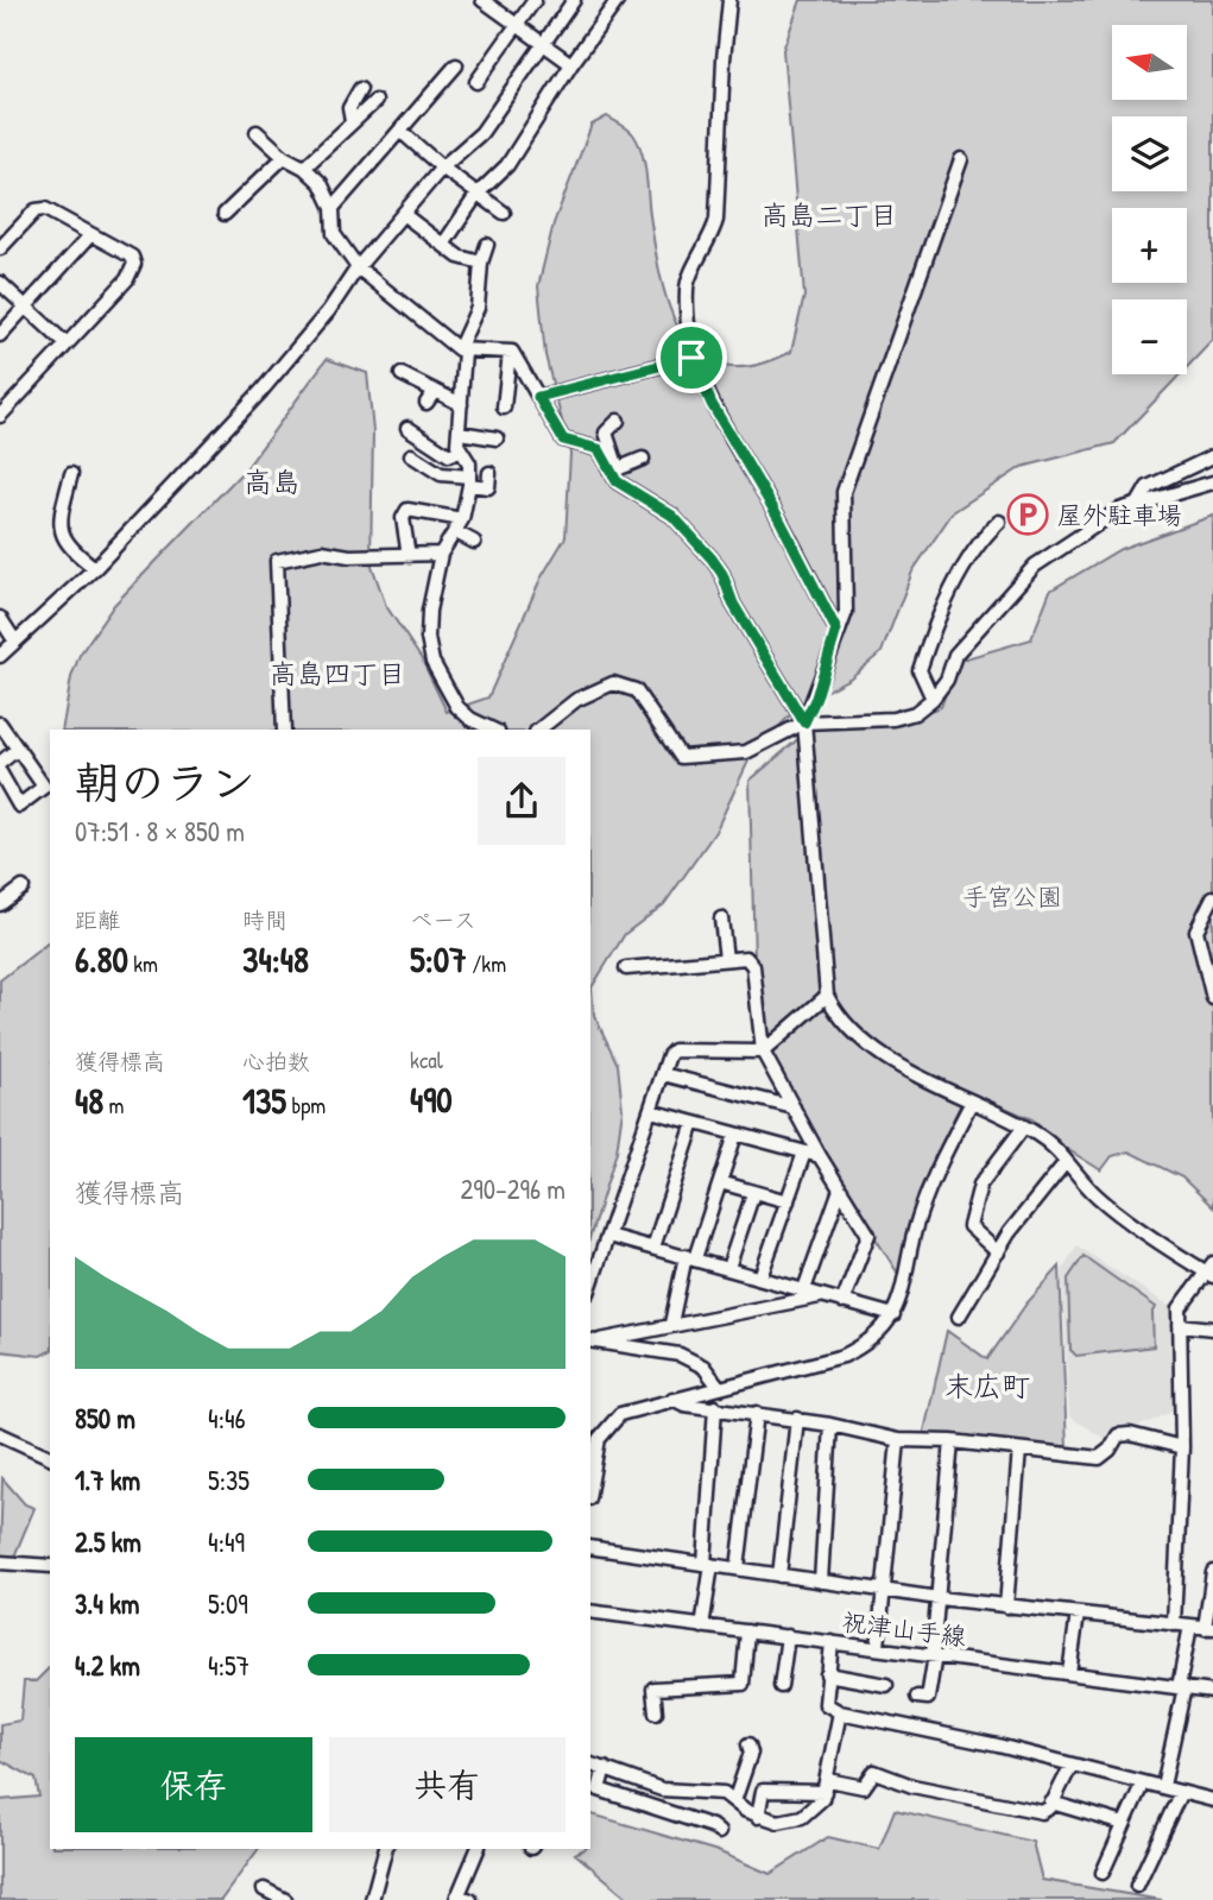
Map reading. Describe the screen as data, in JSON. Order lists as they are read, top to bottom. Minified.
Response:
{"streets":{"street":["祝津山手線"]},"districts":["高島二丁目","高島","高島四丁目","末広町"],"parks":["手宮公園"],"places":{"parking":["屋外駐車場"]},"north":"left","page":{"map_buttons":["+","−"],"heading":["朝のラン","07:51 · 8 × 850 m"],"stats":[["距離","6.80 km"],["時間","34:48"],["ペース","5:07 /km"],["獲得標高","48 m"],["心拍数","135 bpm"],["kcal","490"]],"chart":["獲得標高","290–296 m"],"list":[{"name":"850 m","note":"4:46"},{"name":"1.7 km","note":"5:35"},{"name":"2.5 km","note":"4:49"},{"name":"3.4 km","note":"5:09"},{"name":"4.2 km","note":"4:57"}],"buttons":["保存","共有"]}}
